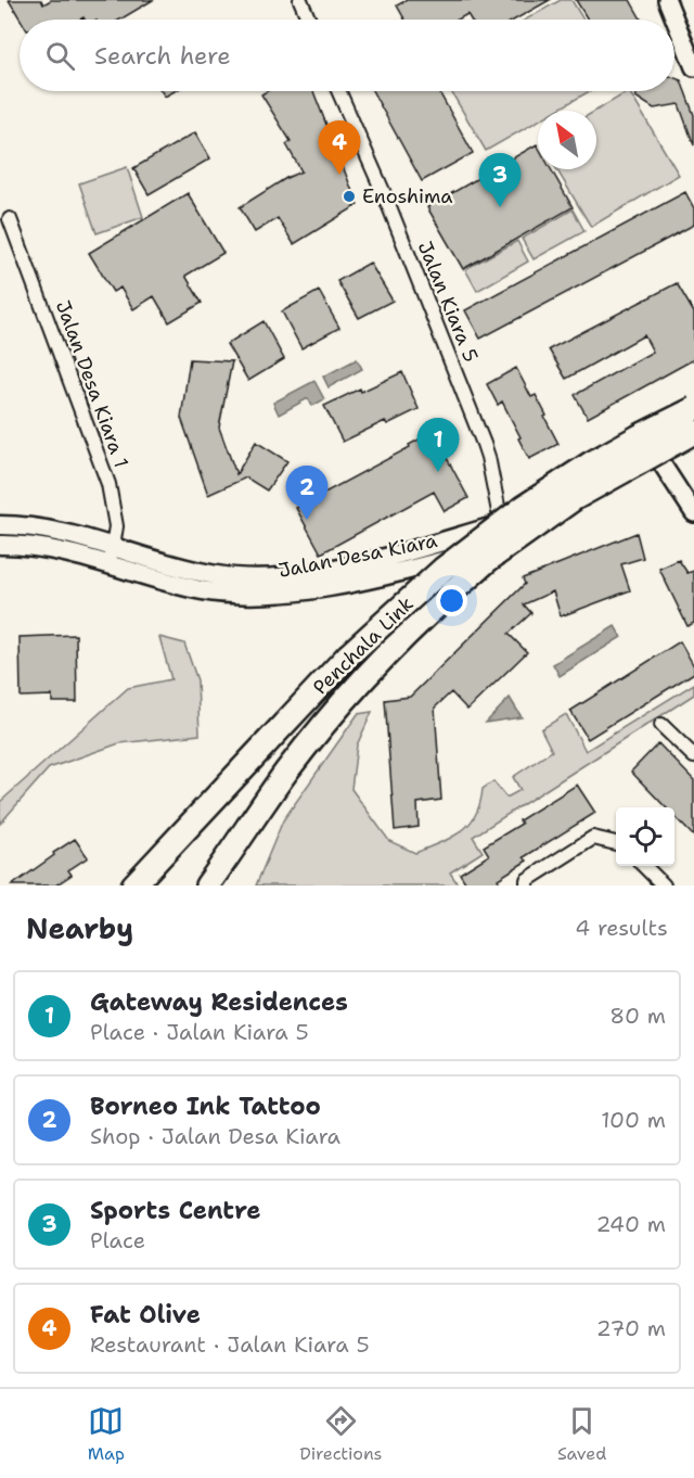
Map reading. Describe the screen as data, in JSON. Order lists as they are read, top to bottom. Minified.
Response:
{"streets":{"highway":["Penchala Link"],"main road":["Jalan Desa Kiara"],"street":["Jalan Kiara 5","Jalan Desa Kiara 1"]},"crossings":[["Jalan Kiara 5","Jalan Desa Kiara"],["Jalan Desa Kiara 1","Jalan Desa Kiara"]],"places":["Enoshima"],"north":"top left","page":{"search":"Search here","pins":["4","3","1","2"],"heading":["Nearby","4 results"],"list":[{"mark":"1","name":"Gateway Residences","note":"Place · Jalan Kiara 5","value":"80 m"},{"mark":"2","name":"Borneo Ink Tattoo","note":"Shop · Jalan Desa Kiara","value":"100 m"},{"mark":"3","name":"Sports Centre","note":"Place","value":"240 m"},{"mark":"4","name":"Fat Olive","note":"Restaurant · Jalan Kiara 5","value":"270 m"}],"nav":["Map","Directions","Saved"]}}
